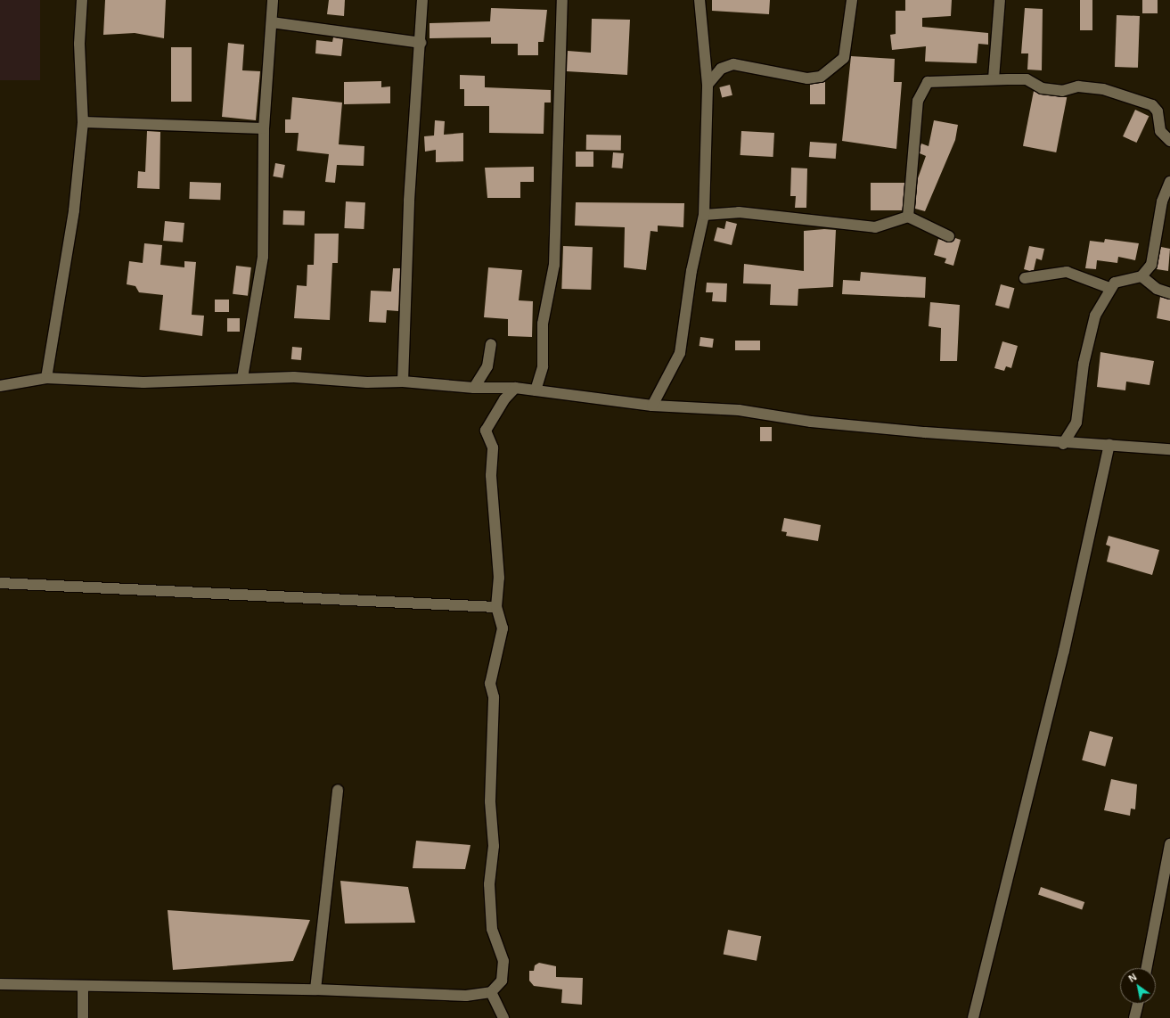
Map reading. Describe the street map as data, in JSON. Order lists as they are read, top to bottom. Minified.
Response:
{"north":"top left"}
